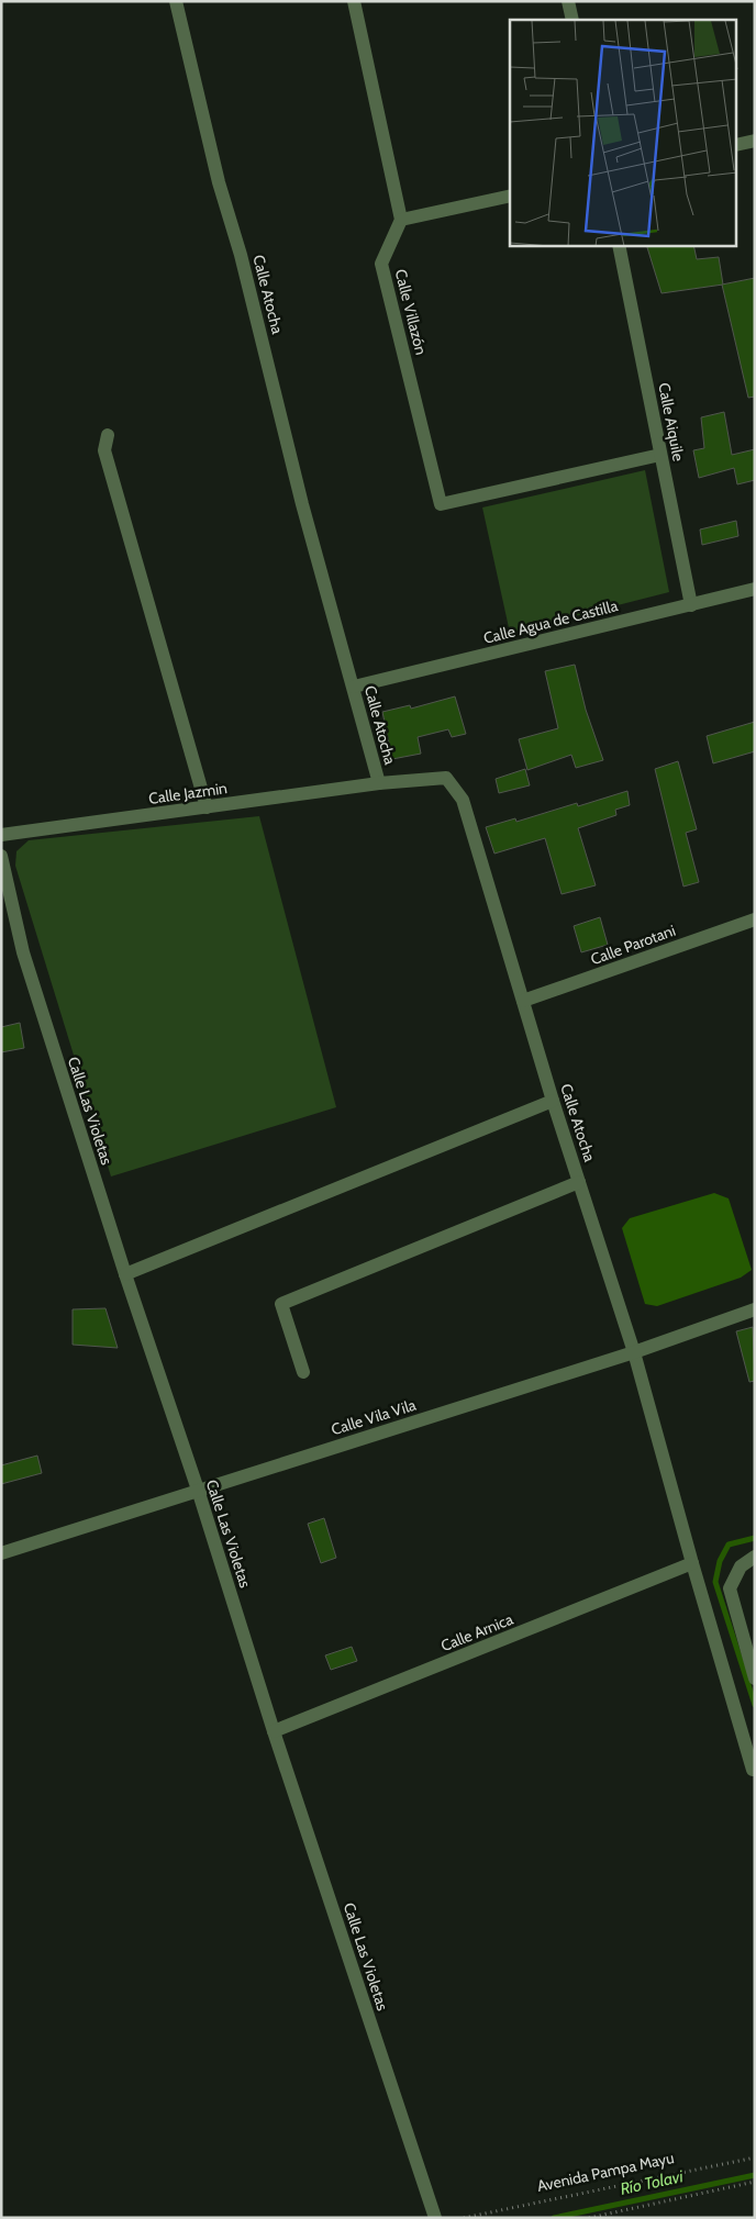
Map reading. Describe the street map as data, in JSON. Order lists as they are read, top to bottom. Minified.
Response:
{"streets":{"street":["Calle Atocha","Calle Villazón","Calle Aiquile","Calle Agua de Castilla","Calle Jazmin","Calle Parotani","Calle Las Violetas","Calle Vila Vila","Calle Arnica"],"path":["Avenida Pampa Mayu"]},"crossings":[["Calle Atocha","Calle Agua de Castilla"],["Calle Atocha","Calle Jazmin"],["Calle Atocha","Calle Parotani"],["Calle Atocha","Calle Vila Vila"],["Calle Atocha","Calle Arnica"],["Calle Villazón","Calle Aiquile"],["Calle Aiquile","Calle Agua de Castilla"],["Calle Las Violetas","Calle Vila Vila"],["Calle Las Violetas","Calle Arnica"]],"water":["Río Tolavi"]}
